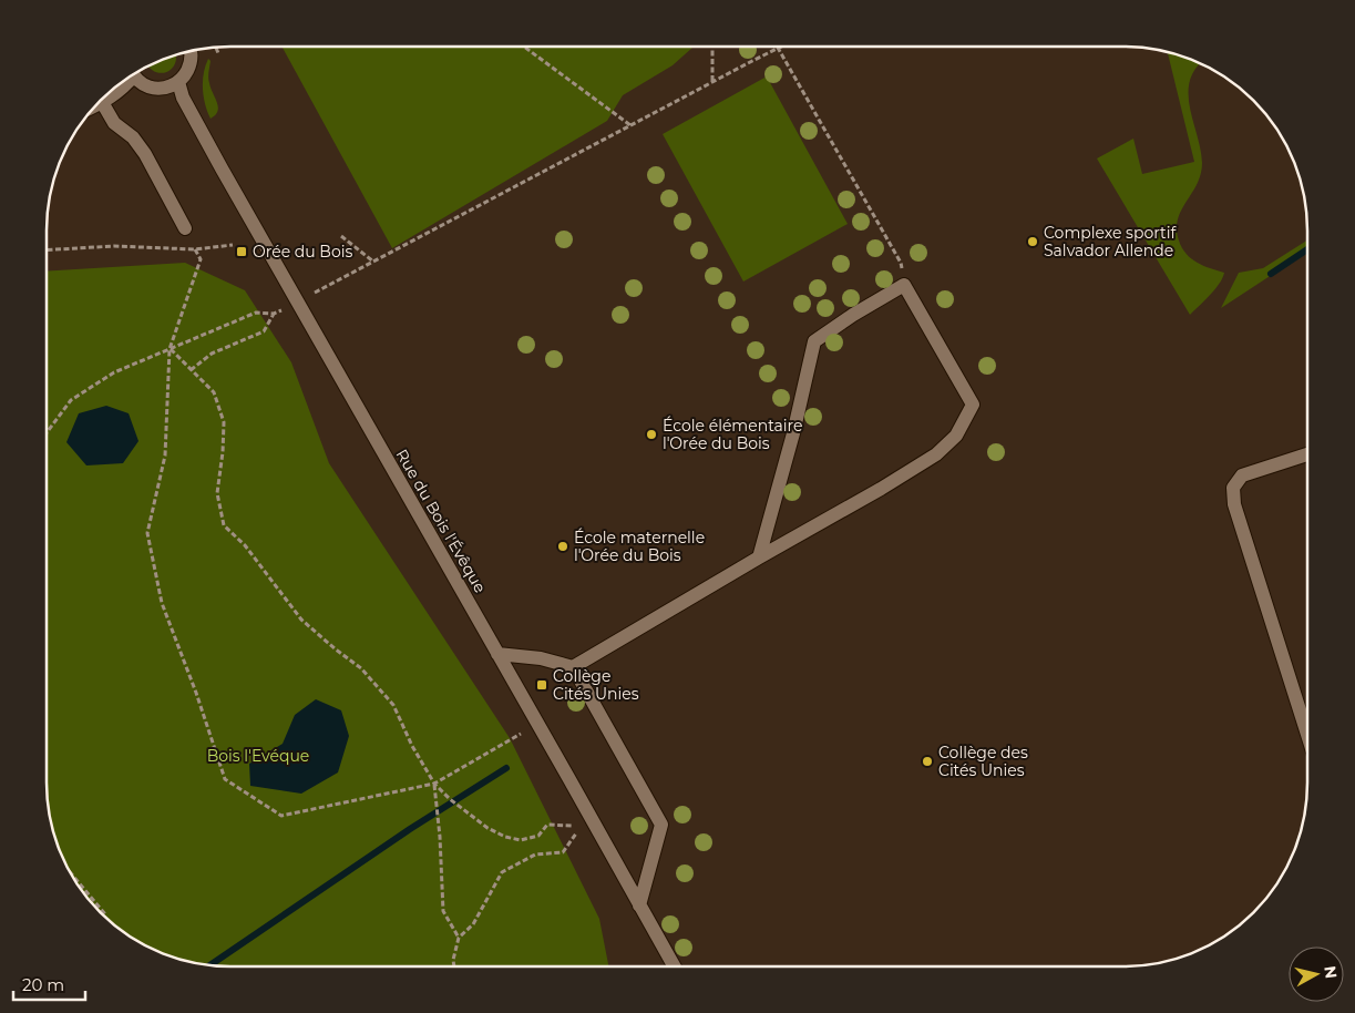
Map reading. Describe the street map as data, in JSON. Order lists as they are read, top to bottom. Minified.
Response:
{"streets":{"street":["Rue du Bois l'Évêque"]},"parks":["Bois l'Evéque"],"places":{"other":["Complexe sportif Salvador Allende","École élémentaire l'Orée du Bois","École maternelle l'Orée du Bois","Collège des Cités Unies"],"transit":["Orée du Bois","Collège Cités Unies"]},"scale_bar":"20 m","north":"right"}
